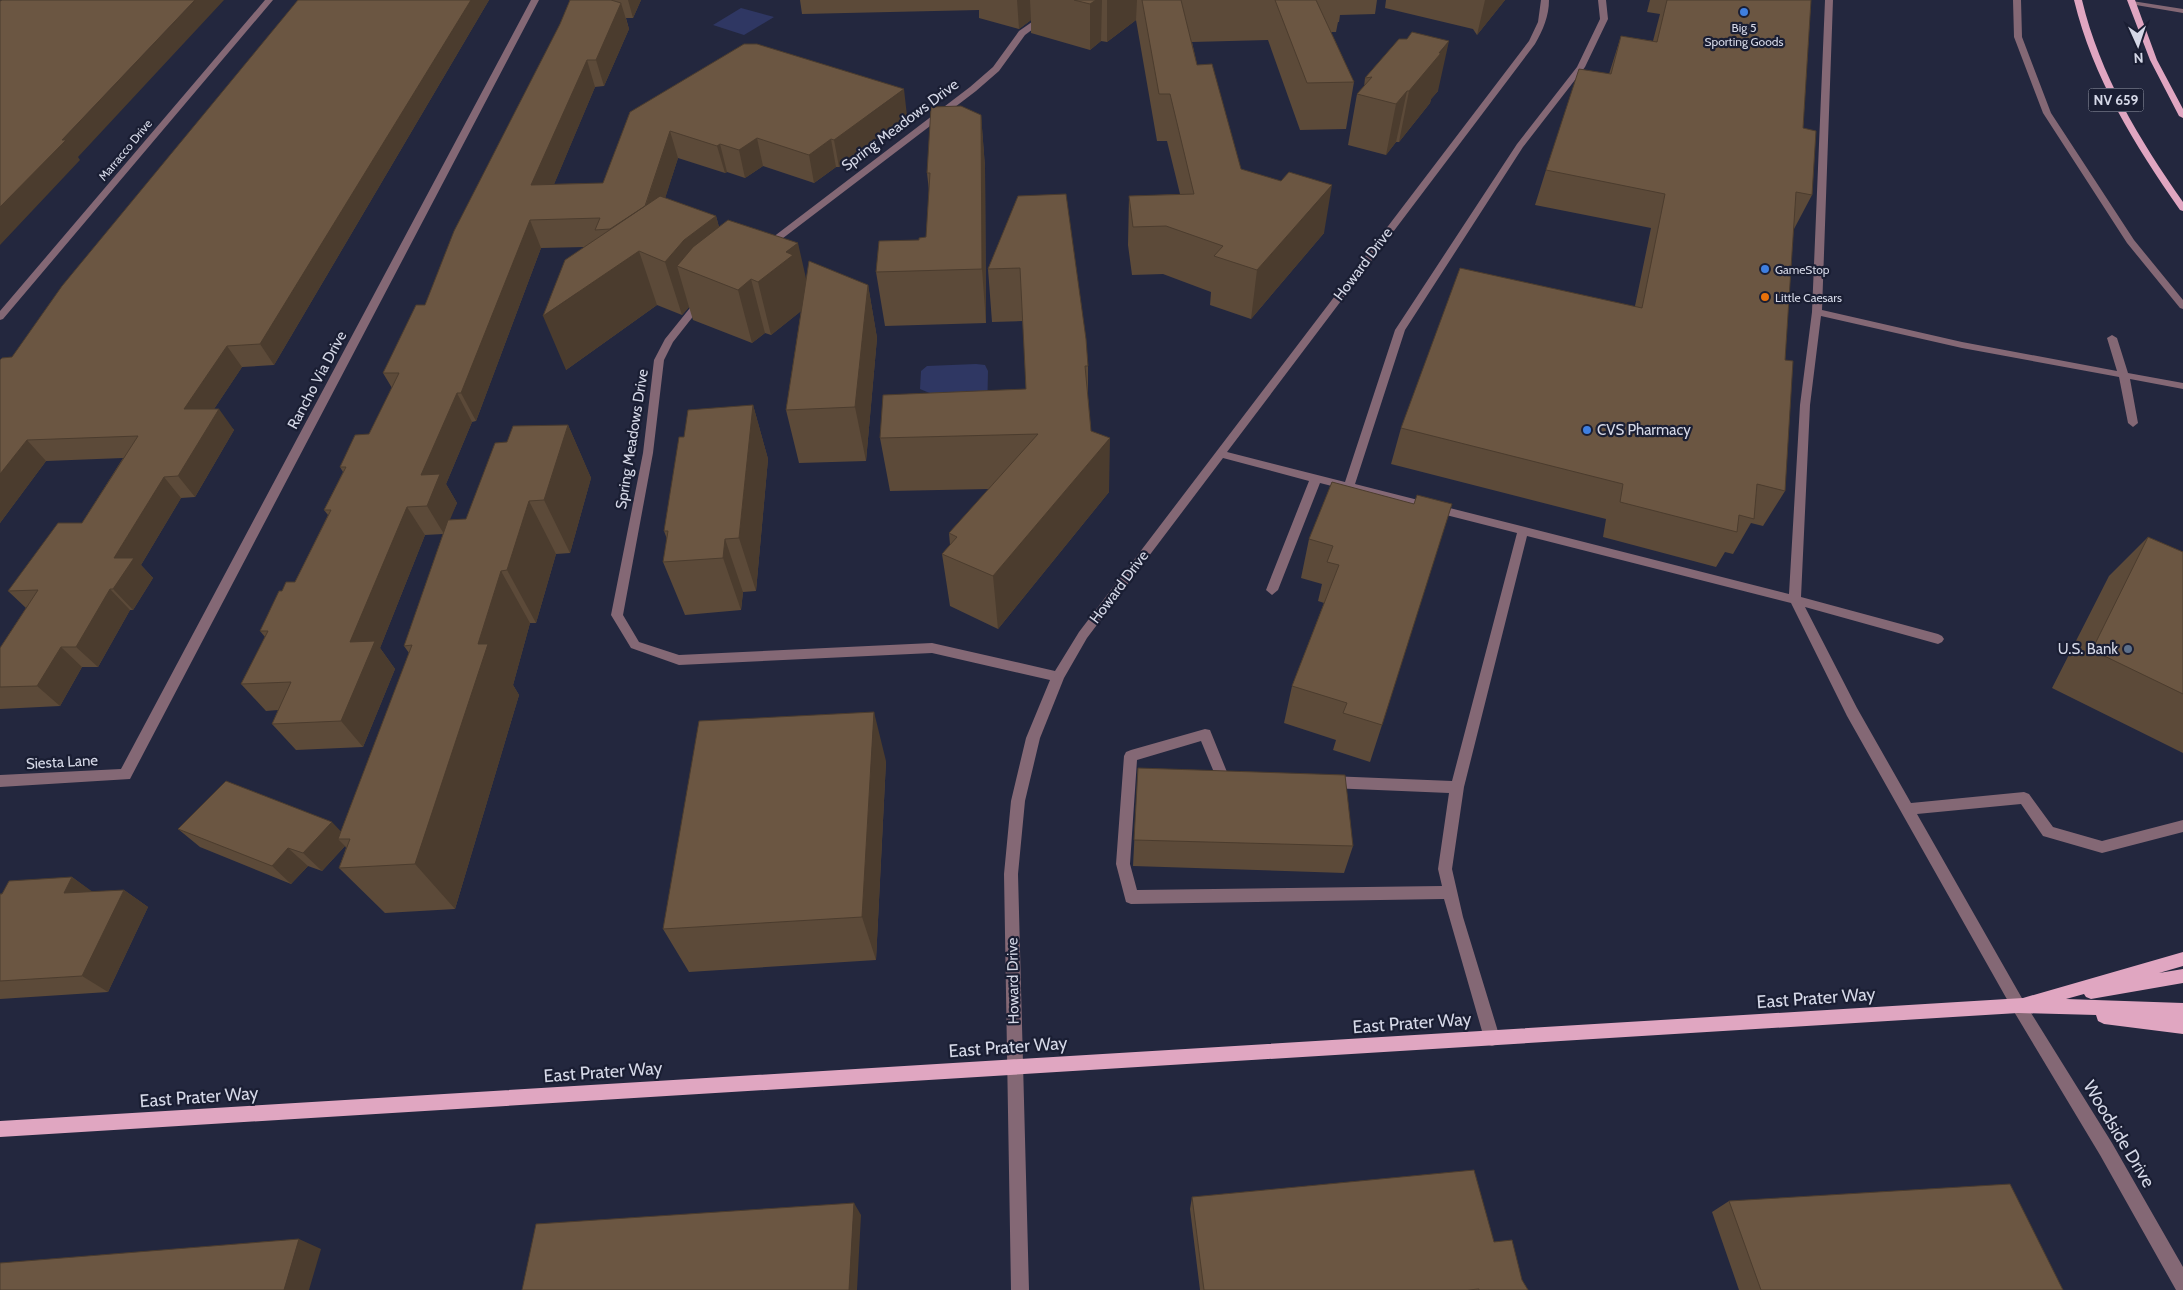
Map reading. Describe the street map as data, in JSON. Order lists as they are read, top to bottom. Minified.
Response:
{"streets":{"main road":["NV 659","East Prater Way"],"street":["Spring Meadows Drive","Marracco Drive","Howard Drive","Rancho Via Drive","Siesta Lane","Woodside Drive"]},"crossings":[["Spring Meadows Drive","Howard Drive"],["Howard Drive","East Prater Way"],["Rancho Via Drive","Siesta Lane"],["East Prater Way","Woodside Drive"]],"places":["Big 5 Sporting Goods","GameStop","Little Caesars","CVS Pharmacy","U.S. Bank"],"north":"bottom"}
